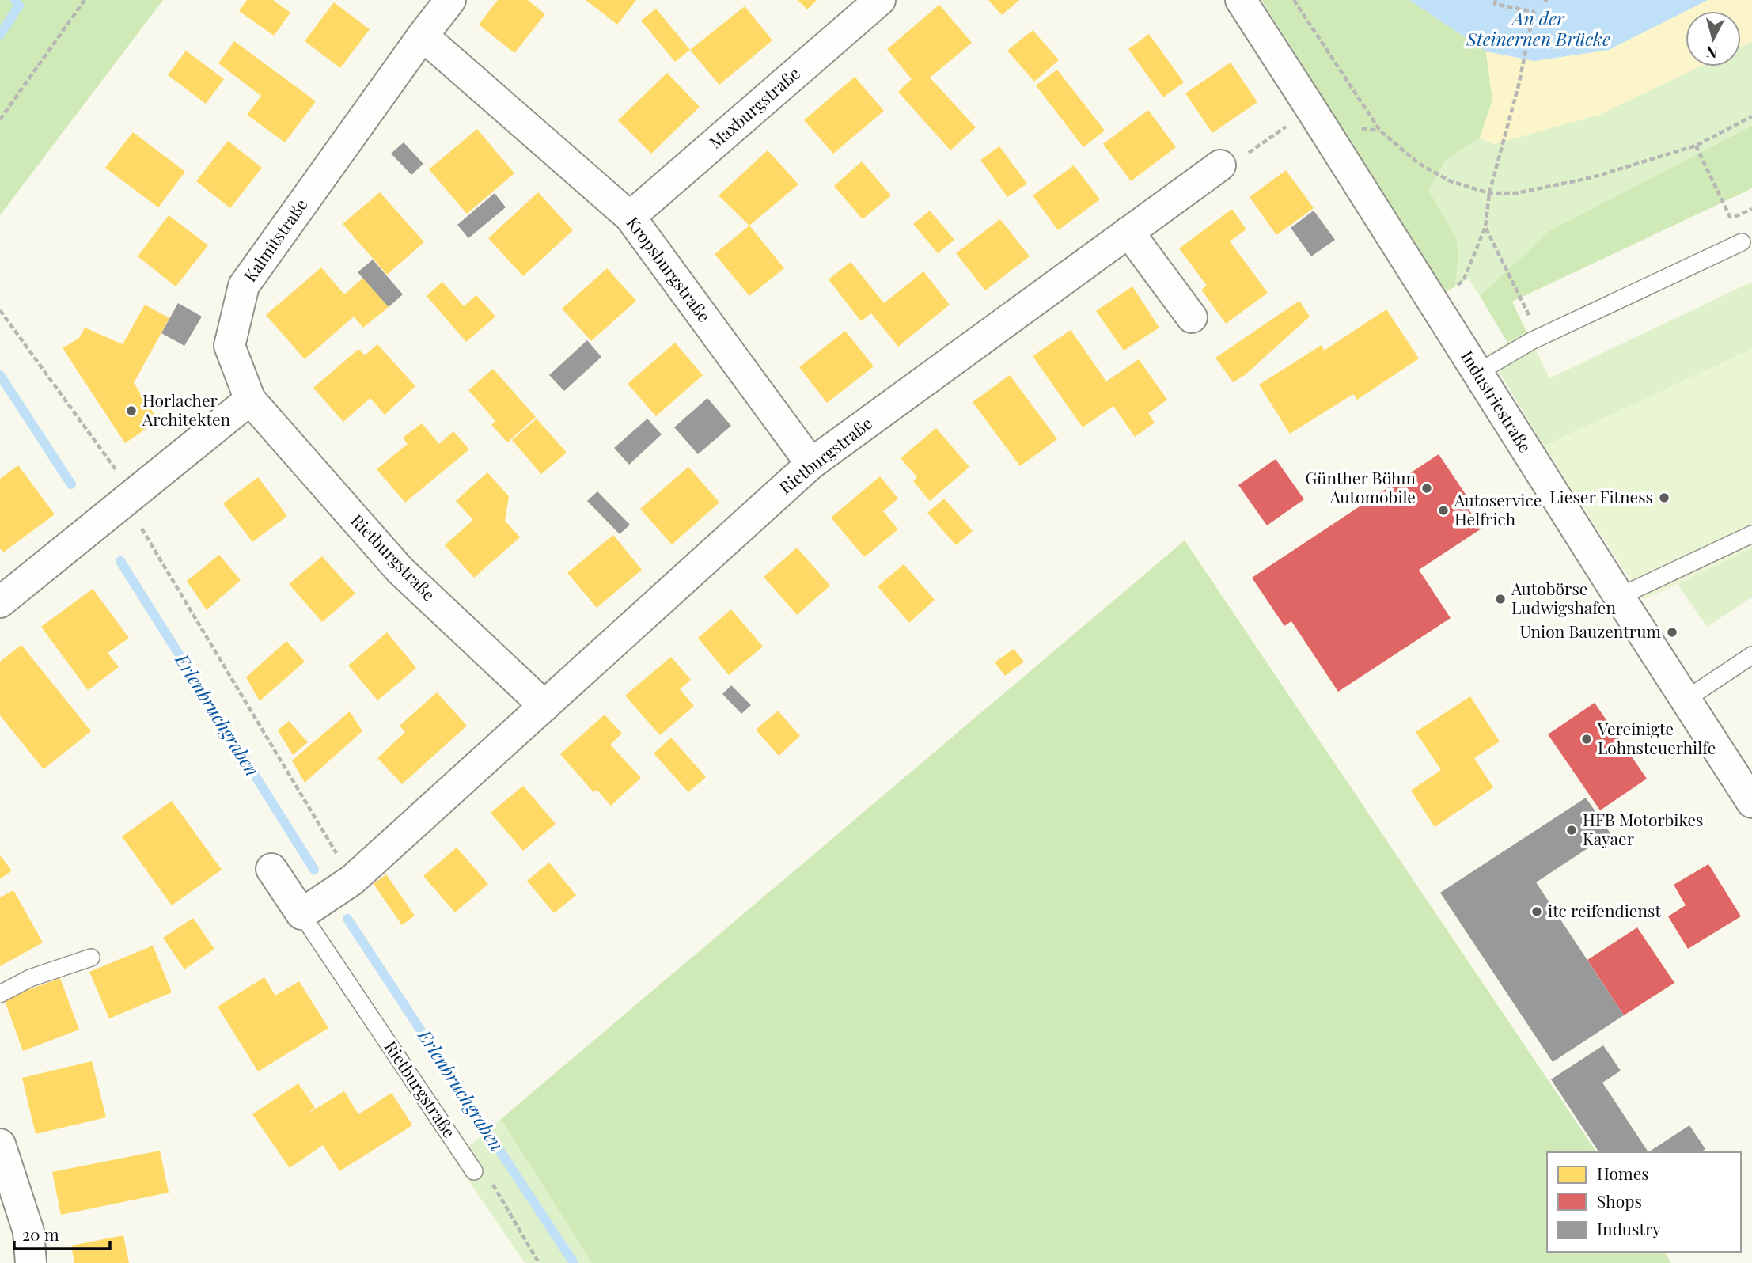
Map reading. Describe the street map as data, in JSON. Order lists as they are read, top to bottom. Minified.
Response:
{"streets":{"street":["Maxburgstraße","Kalmitstraße","Kropsburgstraße","Industriestraße","Rietburgstraße"]},"crossings":[["Maxburgstraße","Kropsburgstraße"],["Kalmitstraße","Kropsburgstraße"],["Kalmitstraße","Rietburgstraße"],["Kropsburgstraße","Rietburgstraße"]],"water":["An der Steinernen Brücke","Erlenbruchgraben"],"places":["Horlacher Architekten","Günther Böhm Automobile","Lieser Fitness","Autoservice Helfrich","Autobörse Ludwigshafen","Union Bauzentrum","Vereinigte Lohnsteuerhilfe","HFB Motorbikes Kayaer","itc reifendienst"],"legend":["Homes","Shops","Industry"],"scale_bar":"20 m","north":"bottom"}
